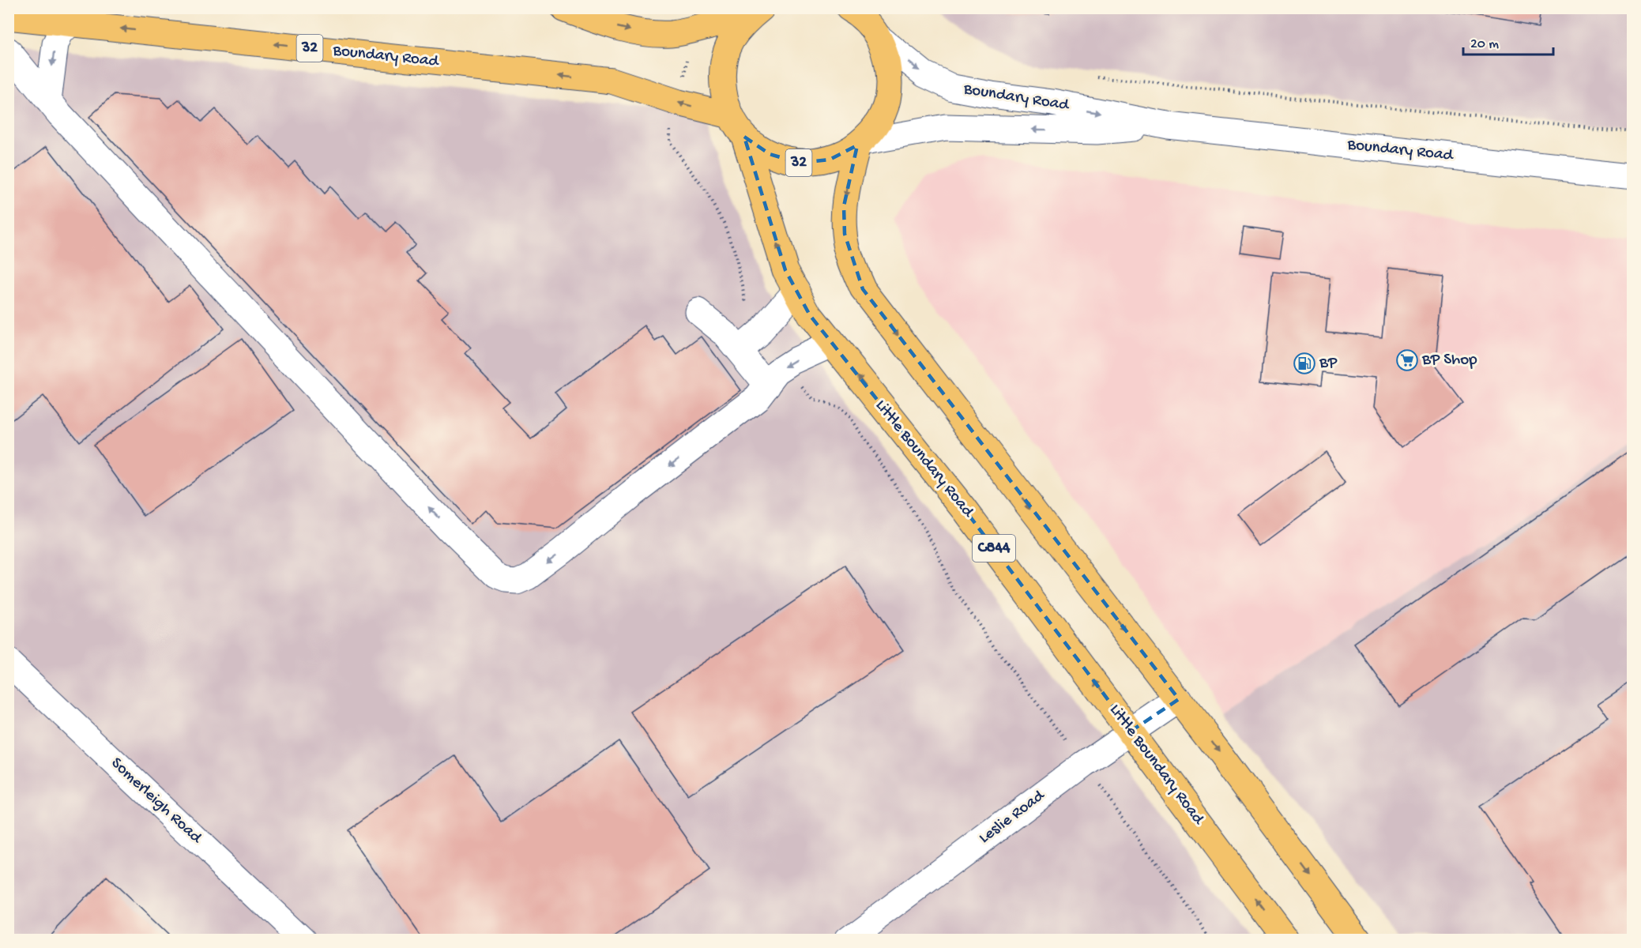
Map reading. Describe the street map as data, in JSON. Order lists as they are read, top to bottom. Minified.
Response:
{"streets":{"main road":["32","Boundary Road","Little Boundary Road","C844"],"street":["Somerleigh Road","Leslie Road"]},"crossings":[["32","Boundary Road"],["32","Little Boundary Road"],["Little Boundary Road","Leslie Road"]],"places":{"supermarket":["BP Shop"],"fuel station":["BP"]},"scale_bar":"20 m"}
